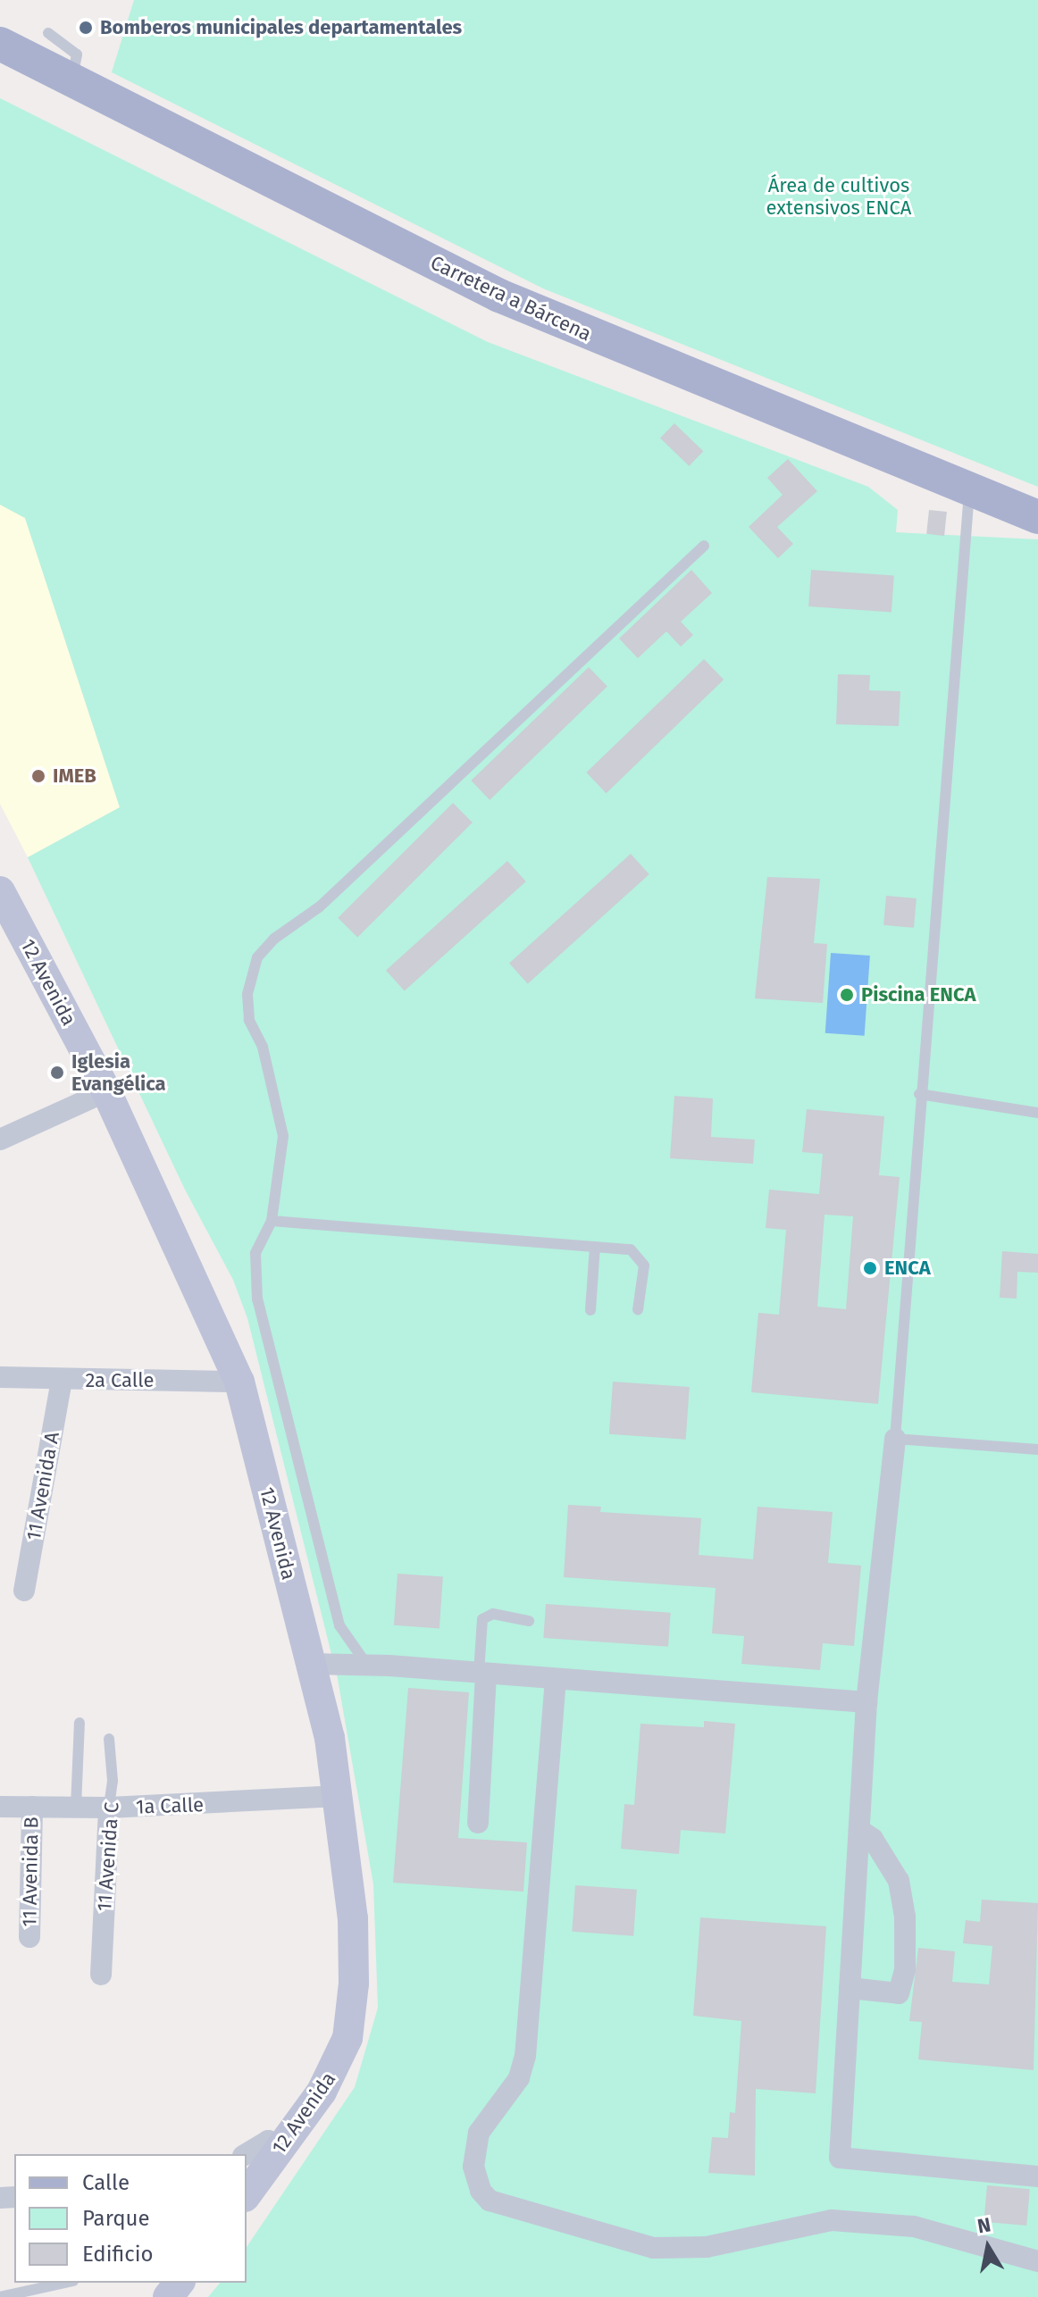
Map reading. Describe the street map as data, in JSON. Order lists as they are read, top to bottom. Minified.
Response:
{"streets":{"main road":["Carretera a Bárcena","12 Avenida"],"street":["2a Calle","11 Avenida A","1a Calle","11 Avenida C","11 Avenida B"]},"crossings":[["12 Avenida","2a Calle"],["12 Avenida","1a Calle"],["2a Calle","11 Avenida A"],["1a Calle","11 Avenida C"],["1a Calle","11 Avenida B"]],"parks":["Área de cultivos extensivos ENCA"],"places":["Bomberos municipales departamentales","IMEB","Piscina ENCA","Iglesia Evangélica","ENCA"],"legend":["Calle","Parque","Edificio"],"north":"top"}
